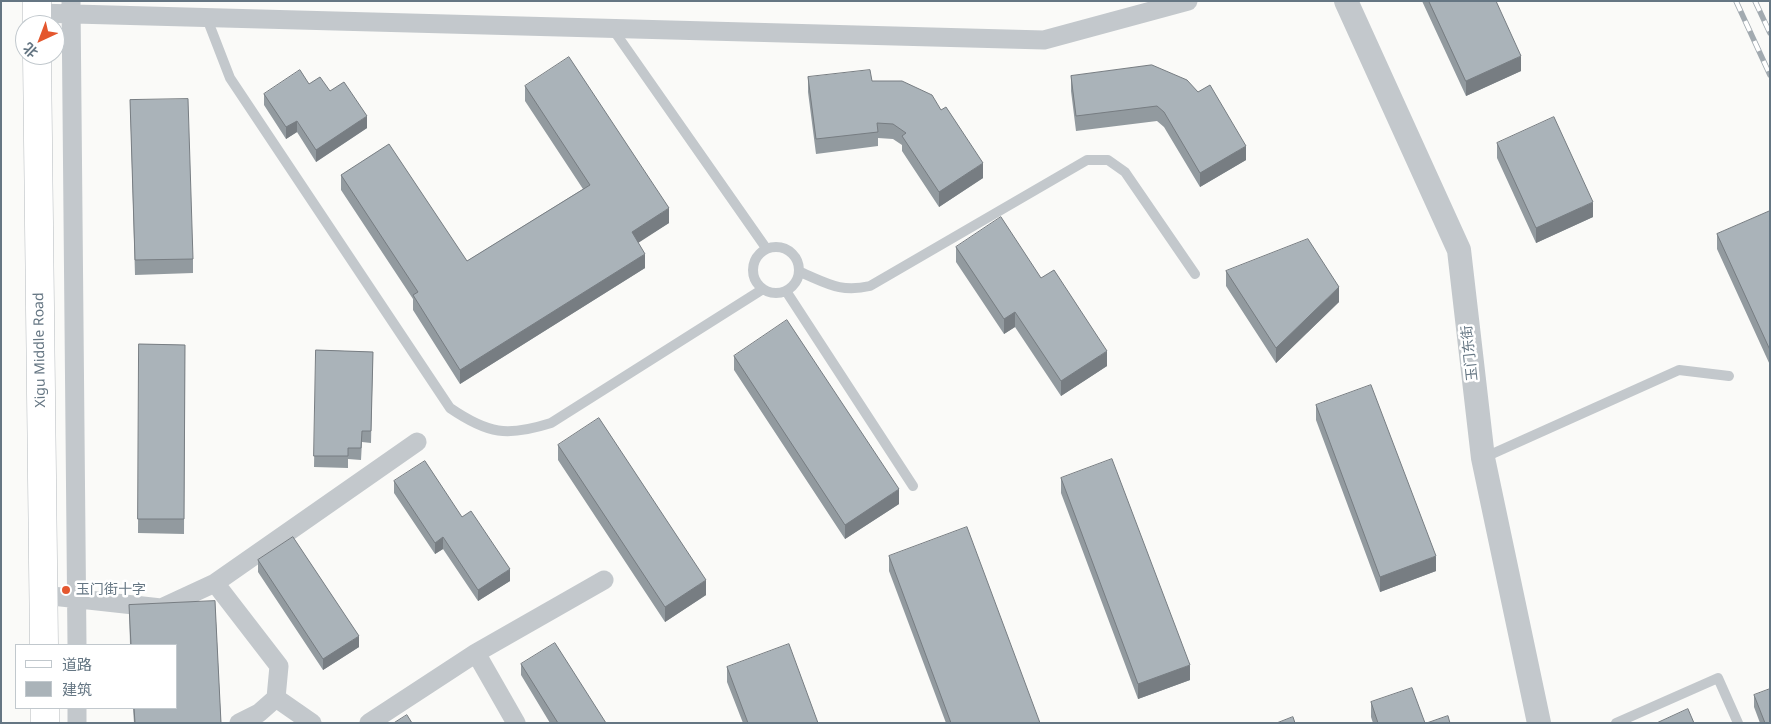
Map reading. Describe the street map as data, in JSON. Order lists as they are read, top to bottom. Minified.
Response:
{"streets":{"main road":["Xigu Middle Road"],"street":["玉门东街"]},"places":["玉门街十字"],"legend":["道路","建筑"],"north":"bottom left"}
